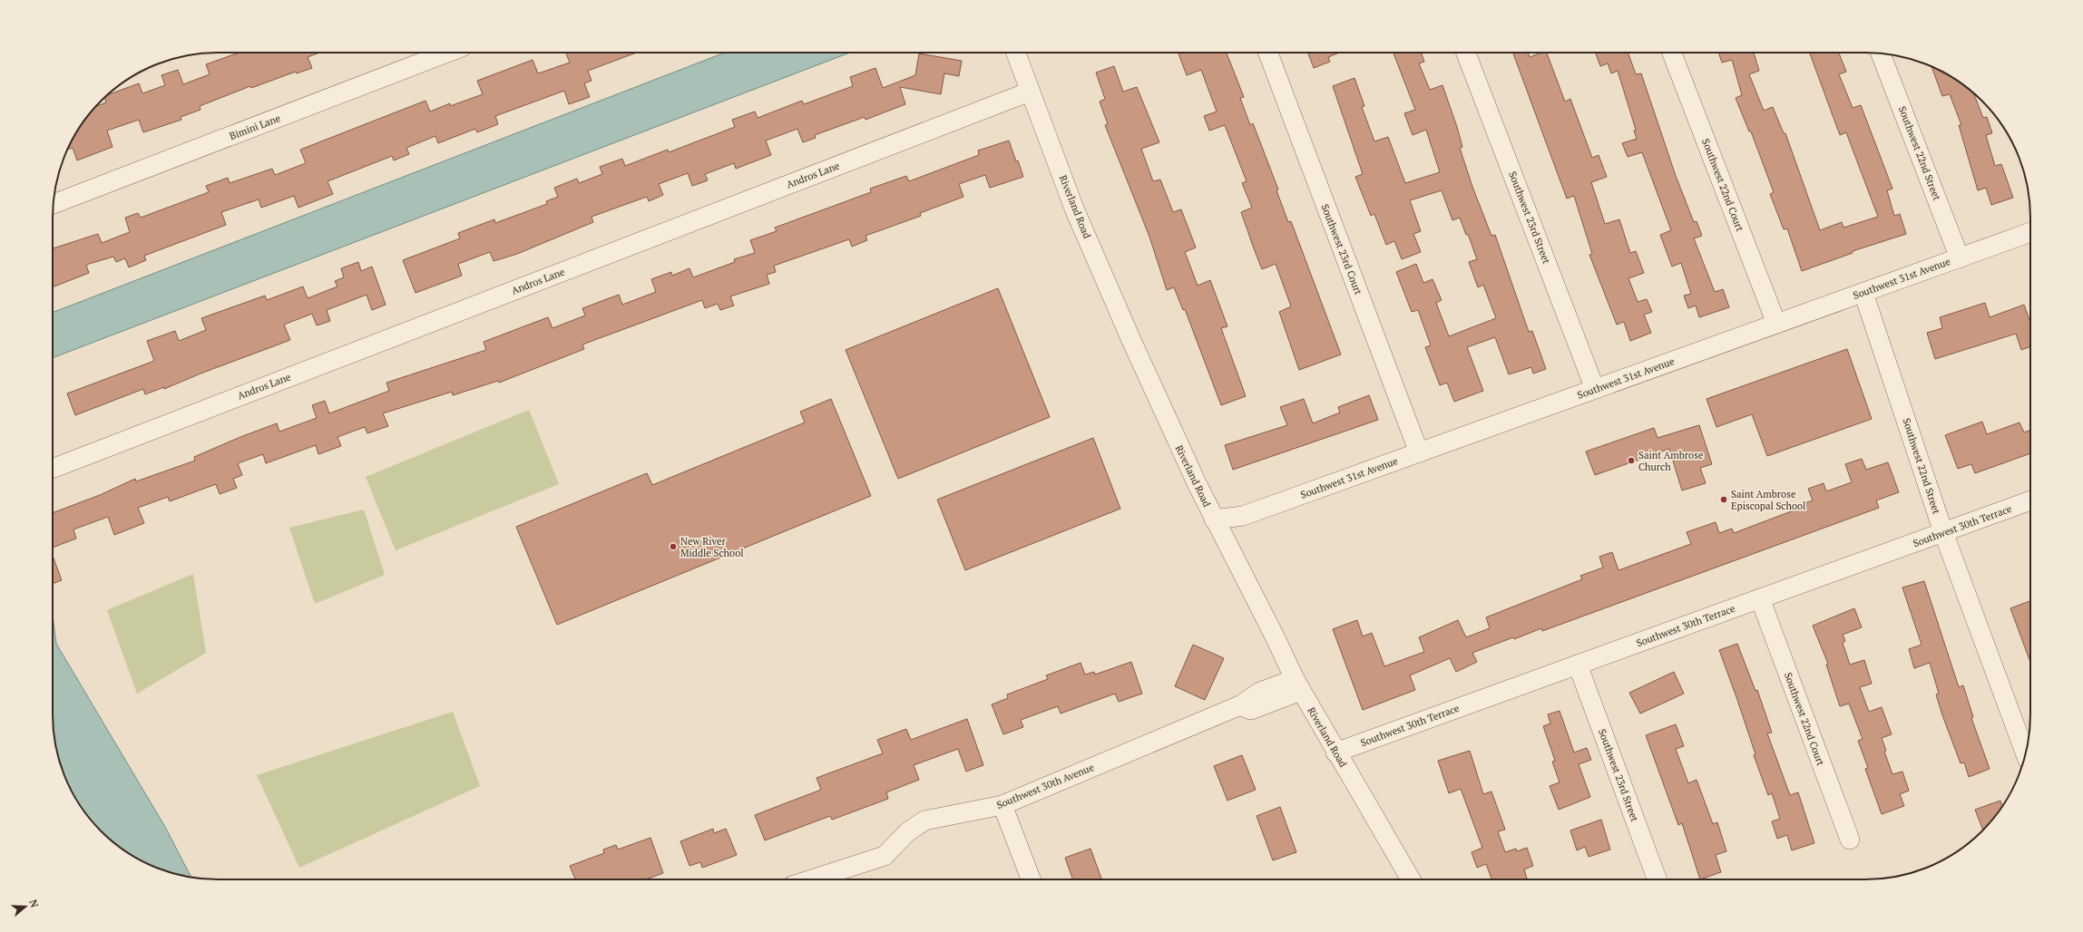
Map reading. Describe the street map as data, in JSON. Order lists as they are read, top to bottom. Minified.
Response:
{"streets":{"street":["Bimini Lane","Southwest 22nd Street","Andros Lane","Southwest 22nd Court","Riverland Road","Southwest 23rd Street","Southwest 23rd Court","Southwest 31st Avenue","Southwest 30th Terrace","Southwest 30th Avenue"]},"crossings":[["Southwest 22nd Street","Southwest 31st Avenue"],["Southwest 22nd Street","Southwest 30th Terrace"],["Andros Lane","Riverland Road"],["Southwest 22nd Court","Southwest 31st Avenue"],["Southwest 22nd Court","Southwest 30th Terrace"],["Riverland Road","Southwest 31st Avenue"],["Riverland Road","Southwest 30th Terrace"],["Riverland Road","Southwest 30th Avenue"],["Southwest 23rd Street","Southwest 31st Avenue"],["Southwest 23rd Street","Southwest 30th Terrace"],["Southwest 23rd Court","Southwest 31st Avenue"]],"places":["Saint Ambrose Church","Saint Ambrose Episcopal School","New River Middle School"],"north":"right"}
